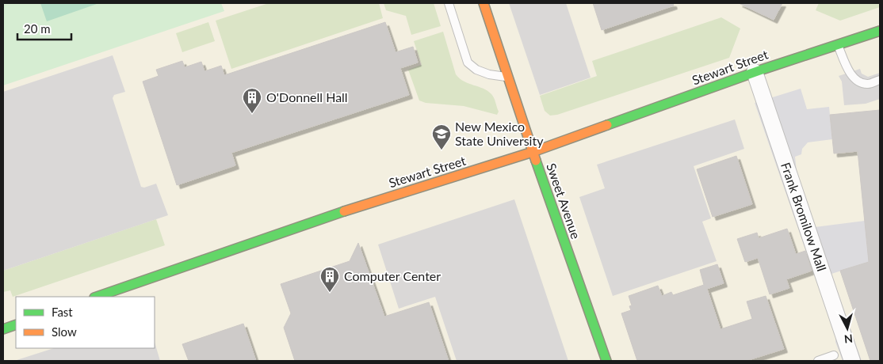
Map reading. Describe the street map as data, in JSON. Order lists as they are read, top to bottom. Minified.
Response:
{"streets":{"street":["Stewart Street","Sweet Avenue","Frank Bromilow Mall"]},"crossings":[["Stewart Street","Sweet Avenue"],["Stewart Street","Frank Bromilow Mall"]],"places":{"building":["O'Donnell Hall","Computer Center"],"school or university":["New Mexico State University"]},"legend":["Fast","Slow"],"scale_bar":"20 m","north":"bottom"}
